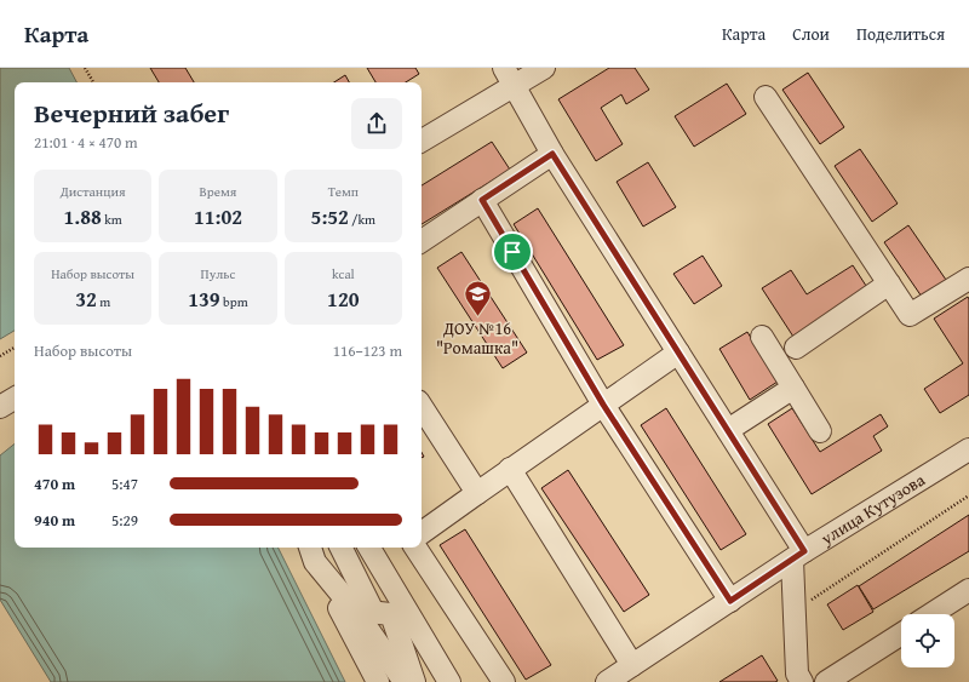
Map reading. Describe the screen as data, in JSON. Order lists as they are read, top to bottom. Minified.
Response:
{"streets":{"street":["улица Кутузова"]},"places":{"school or university":["ДОУ №16 \"Ромашка\""]},"page":{"header":"Карта","nav":["Карта","Слои","Поделиться"],"heading":["Вечерний забег","21:01 · 4 × 470 m"],"stats":[["Дистанция","1.88 km"],["Время","11:02"],["Темп","5:52 /km"],["Набор высоты","32 m"],["Пульс","139 bpm"],["kcal","120"]],"chart":["Набор высоты","116–123 m"],"list":[{"name":"470 m","note":"5:47"},{"name":"940 m","note":"5:29"}]}}
